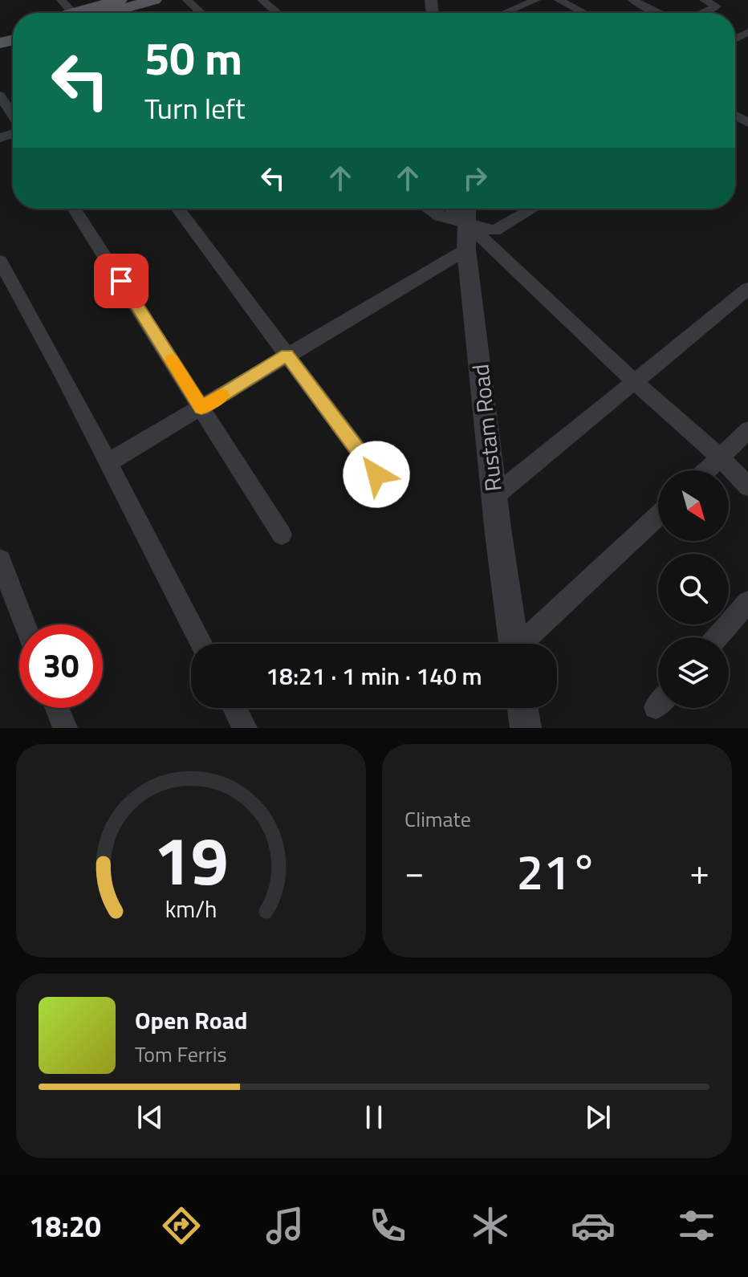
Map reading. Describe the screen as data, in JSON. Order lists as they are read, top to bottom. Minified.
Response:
{"streets":{"street":["Rustam Road"]},"north":"bottom right","page":{"turn":["50 m","Turn left"],"limit":"30","trip":"18:21 · 1 min · 140 m","tile":"Climate","heat":["−","21°","+"],"song":["Open Road","Tom Ferris"],"tabs":"18:20","gauge":["19","km/h"]}}
